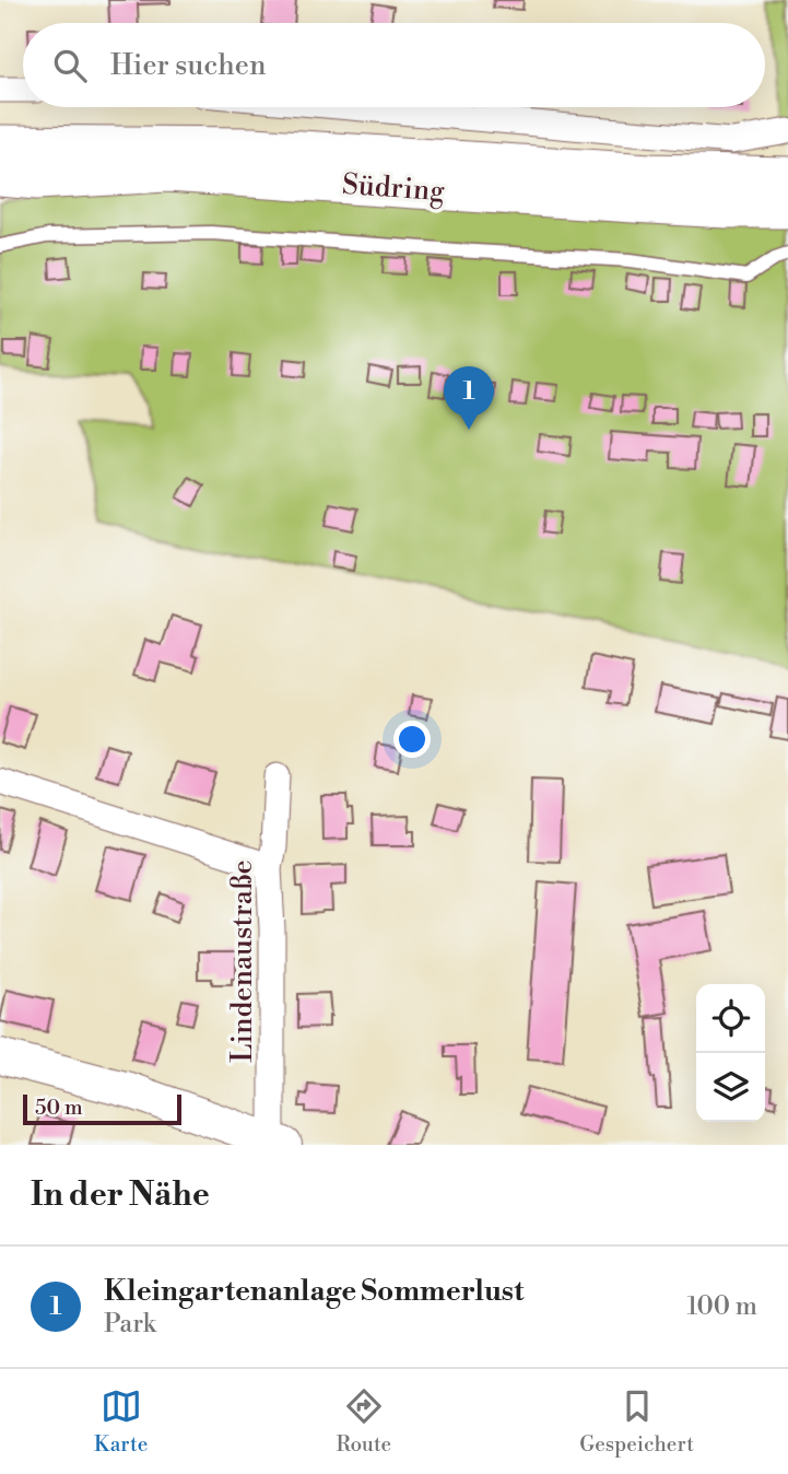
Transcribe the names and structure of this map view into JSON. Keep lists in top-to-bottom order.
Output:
{
  "streets": {
    "main road": ["Südring"],
    "street": ["Lindenaustraße"]
  },
  "scale_bar": "50 m",
  "page": {
    "search": "Hier suchen",
    "pins": "1",
    "scale": "50 m",
    "heading": "In der Nähe",
    "list": [
      {
        "mark": "1",
        "name": "Kleingartenanlage Sommerlust",
        "note": "Park",
        "value": "100 m"
      }
    ],
    "nav": ["Karte", "Route", "Gespeichert"]
  }
}
